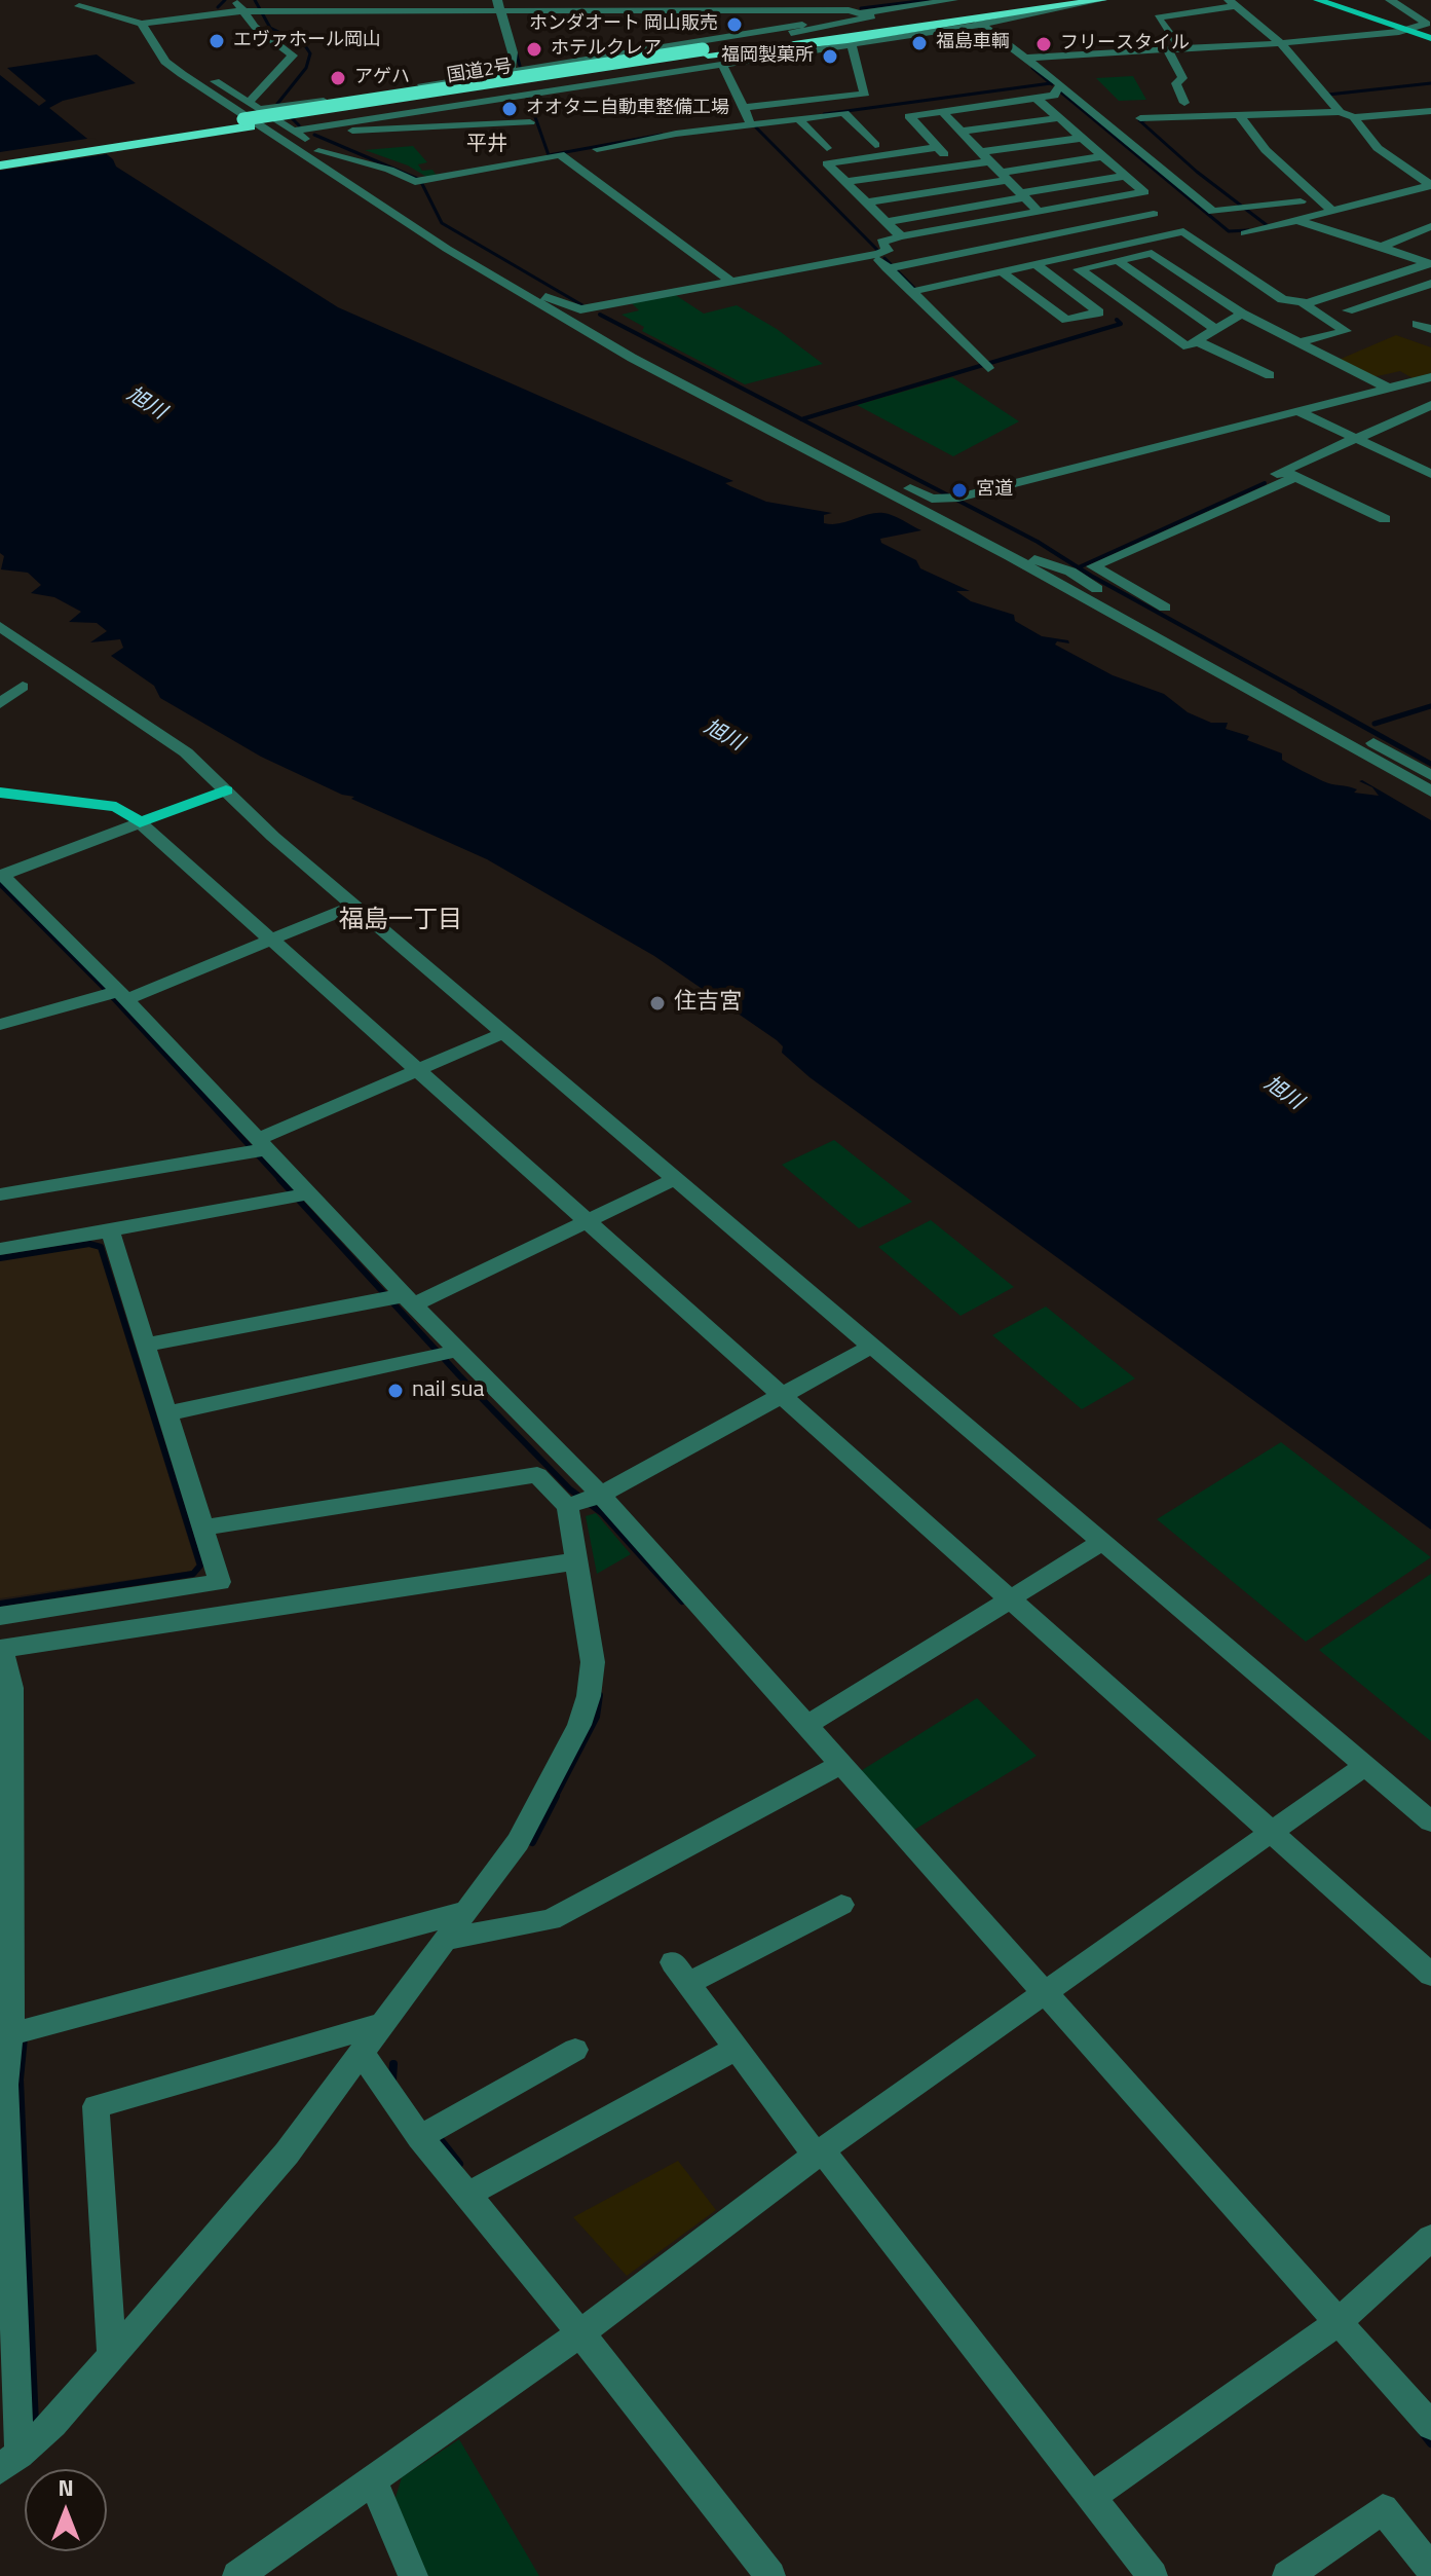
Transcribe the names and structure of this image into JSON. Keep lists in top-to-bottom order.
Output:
{
  "streets": {
    "highway": ["国道2号"]
  },
  "districts": ["平井", "福島一丁目"],
  "water": ["旭川"],
  "places": [
    "ホンダオート 岡山販売",
    "エヴァホール岡山",
    "福島車輌",
    "フリースタイル",
    "ホテルクレア",
    "福岡製菓所",
    "アゲハ",
    "オオタニ自動車整備工場",
    "宮道",
    "住吉宮",
    "nail sua"
  ],
  "north": "top"
}
